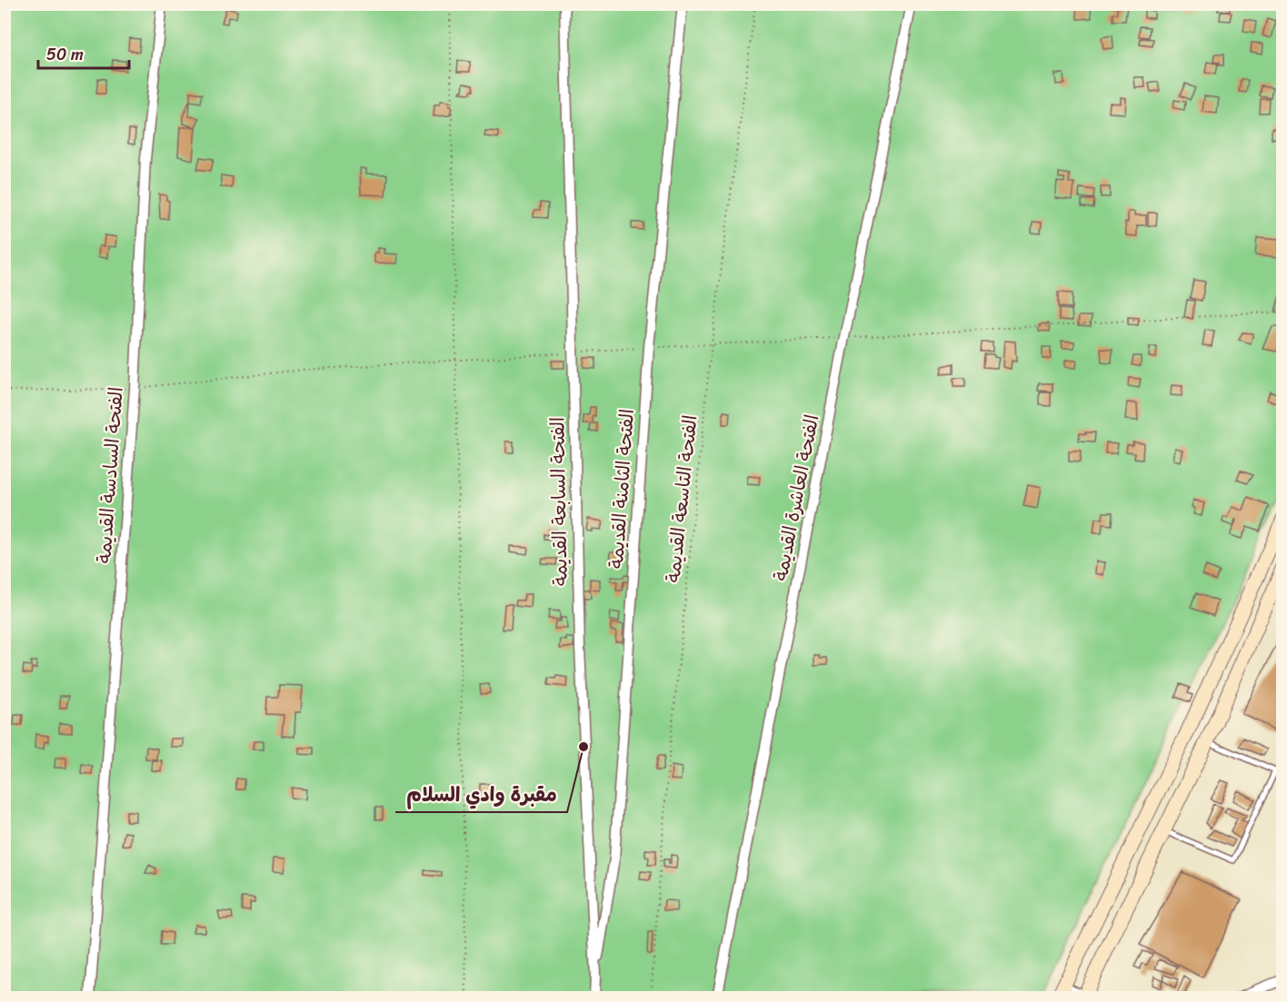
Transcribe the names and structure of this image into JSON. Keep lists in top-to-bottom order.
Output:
{
  "streets": {
    "street": [
      "الفتحة السادسة القديمة",
      "الفتحة الثامنة القديمة",
      "الفتحة العاشرة القديمة",
      "الفتحة السابعة القديمة"
    ],
    "path": ["الفتحة التاسعة القديمة"]
  },
  "crossings": [
    ["الفتحة الثامنة القديمة", "الفتحة السابعة القديمة"]
  ],
  "places": ["مقبرة وادي السلام"],
  "scale_bar": "50 m"
}
